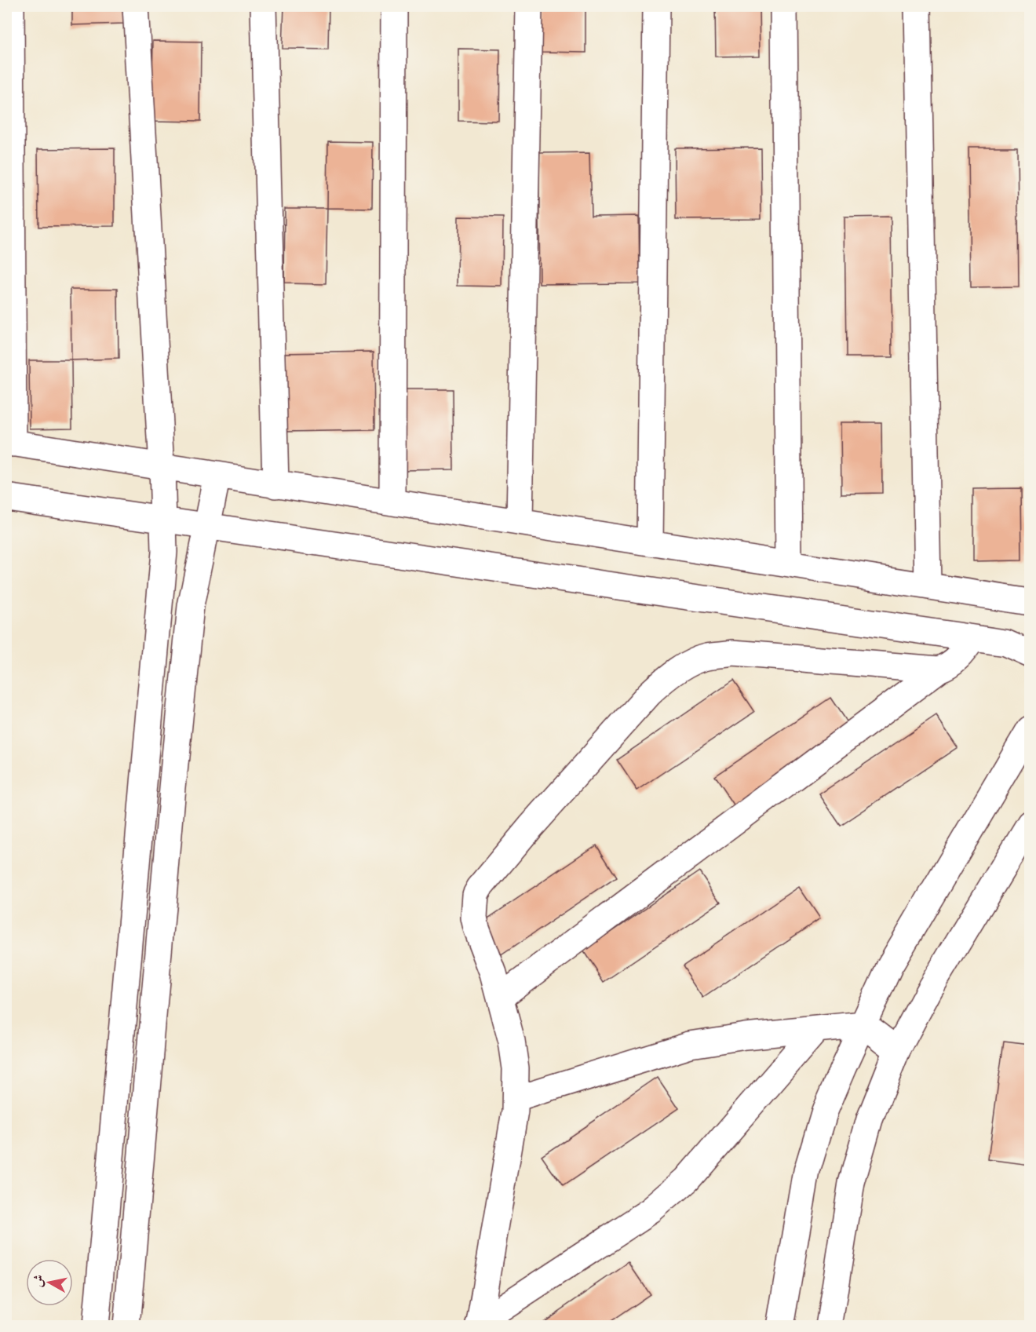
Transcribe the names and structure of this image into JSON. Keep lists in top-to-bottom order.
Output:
{
  "north": "left"
}
